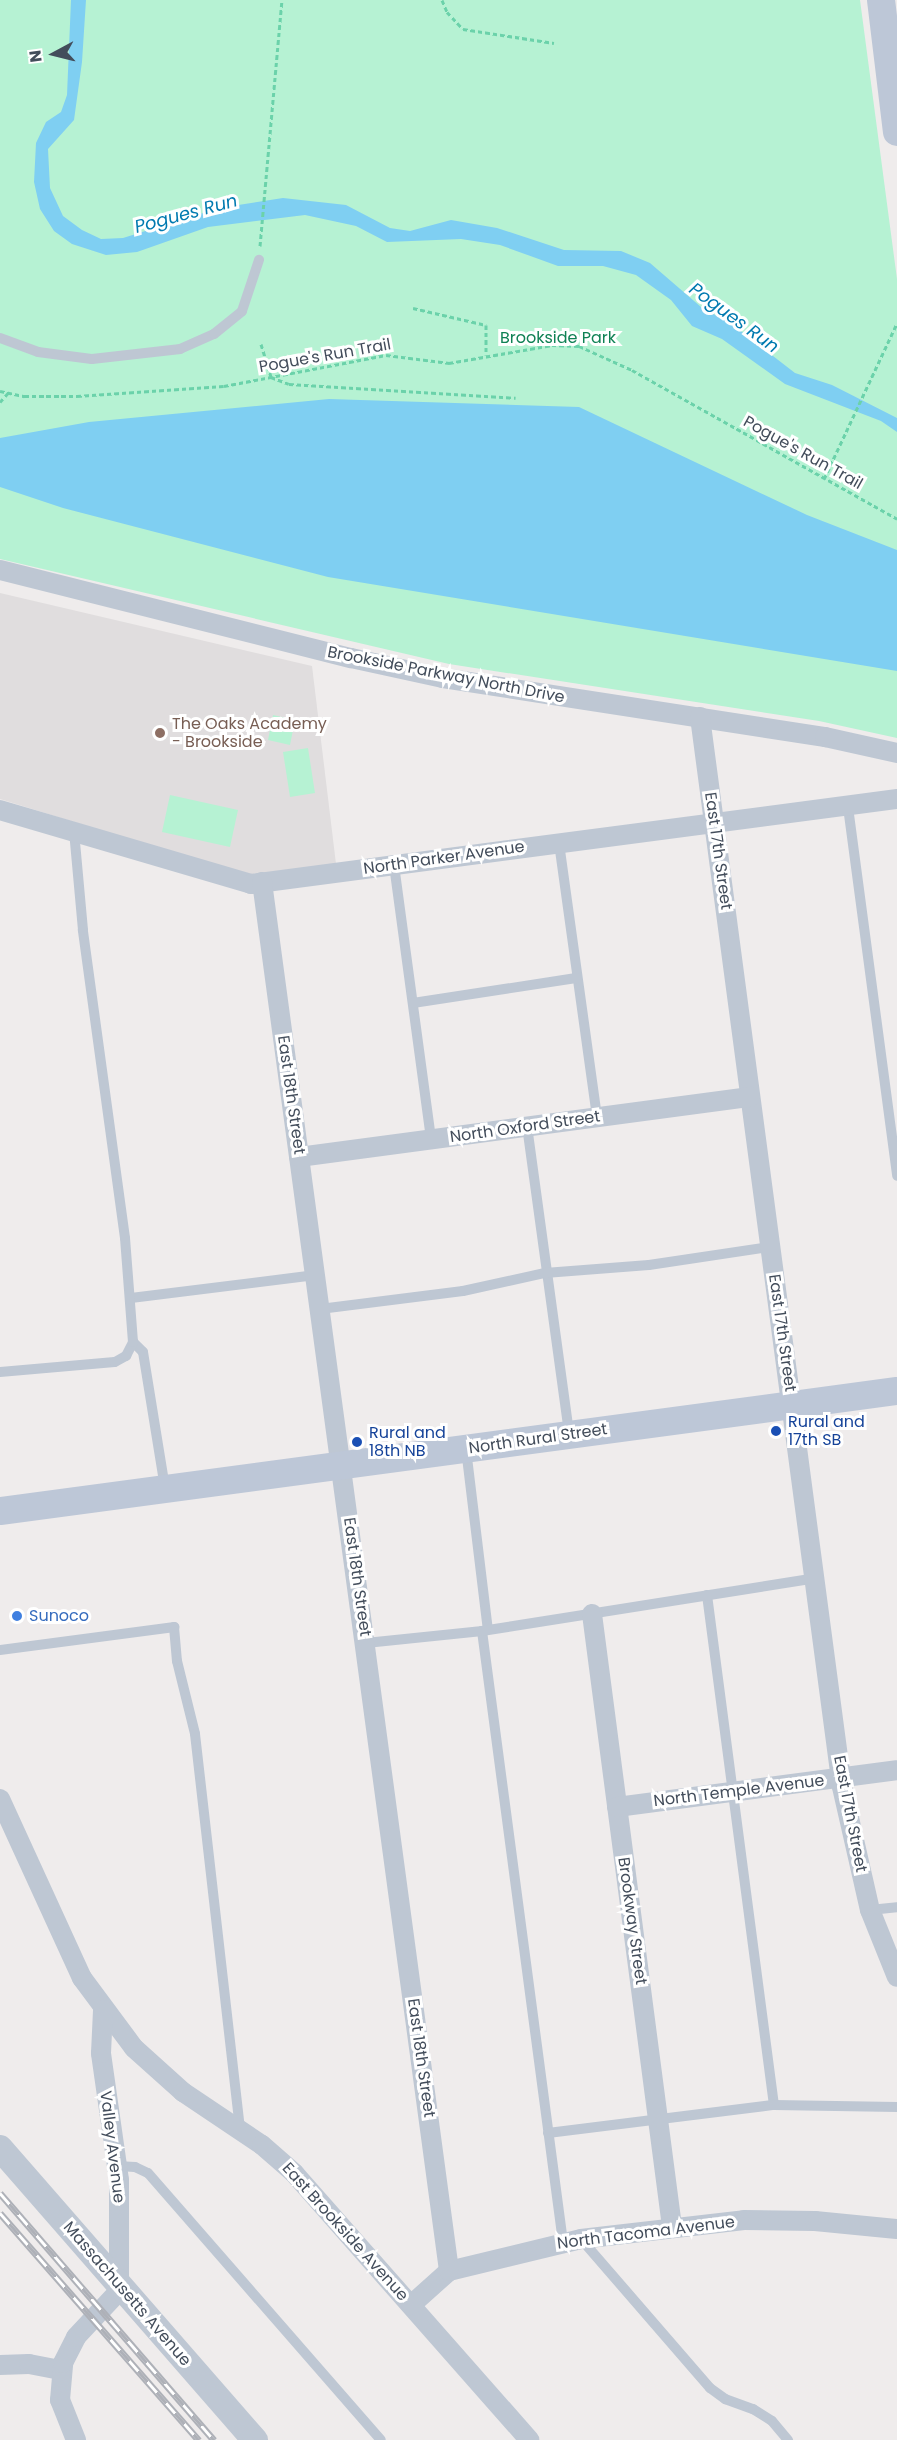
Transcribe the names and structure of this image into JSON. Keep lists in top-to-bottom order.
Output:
{
  "streets": {
    "main road": ["North Rural Street"],
    "street": [
      "Brookside Parkway North Drive",
      "East 17th Street",
      "North Parker Avenue",
      "East 18th Street",
      "North Oxford Street",
      "North Temple Avenue",
      "Brookway Street",
      "Valley Avenue",
      "East Brookside Avenue",
      "North Tacoma Avenue",
      "Massachusetts Avenue"
    ],
    "path": ["Pogue's Run Trail"]
  },
  "crossings": [
    ["Brookside Parkway North Drive", "East 17th Street"],
    ["East 17th Street", "North Parker Avenue"],
    ["East 17th Street", "North Oxford Street"],
    ["East 17th Street", "North Rural Street"],
    ["East 17th Street", "North Temple Avenue"],
    ["North Parker Avenue", "East 18th Street"],
    ["East 18th Street", "North Oxford Street"],
    ["East 18th Street", "North Rural Street"],
    ["East 18th Street", "North Tacoma Avenue"],
    ["North Temple Avenue", "Brookway Street"],
    ["Brookway Street", "North Tacoma Avenue"],
    ["Valley Avenue", "East Brookside Avenue"],
    ["Valley Avenue", "Massachusetts Avenue"],
    ["East Brookside Avenue", "North Tacoma Avenue"]
  ],
  "water": ["Pogues Run"],
  "parks": ["Brookside Park"],
  "places": [
    "The Oaks Academy - Brookside",
    "Rural and 17th SB",
    "Rural and 18th NB",
    "Sunoco"
  ],
  "north": "left"
}
